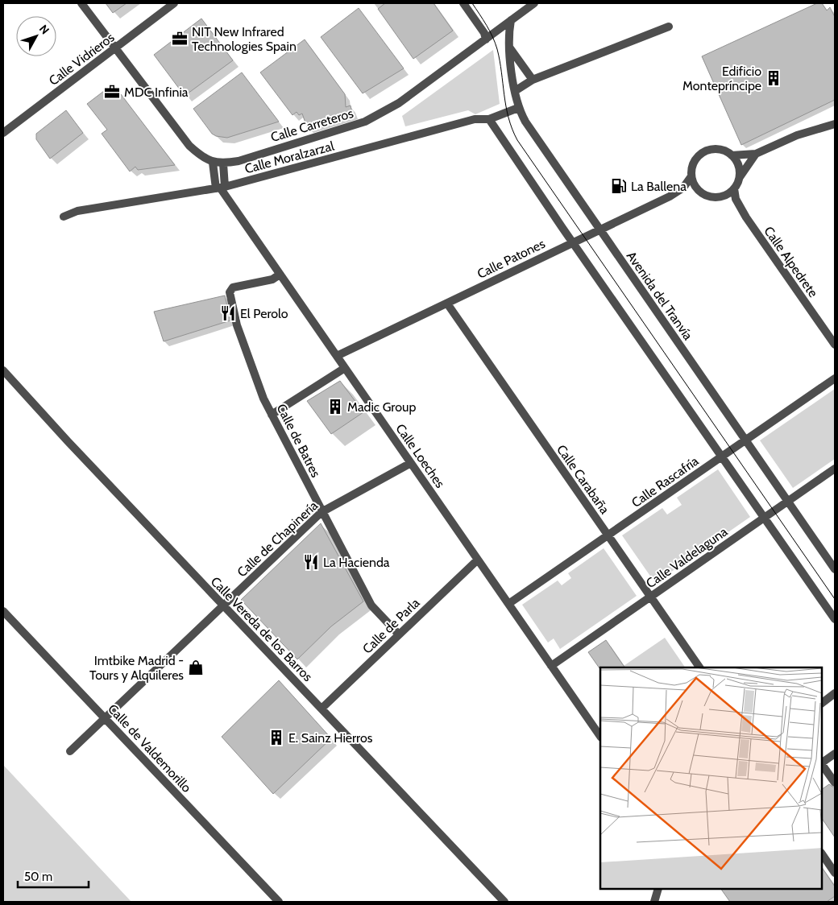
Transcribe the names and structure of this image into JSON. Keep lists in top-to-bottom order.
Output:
{
  "streets": {
    "street": [
      "Calle Vidrieros",
      "Calle Carreteros",
      "Calle Moralzarzal",
      "Calle Patones",
      "Calle Alpedrete",
      "Avenida del Tranvía",
      "Calle de Batres",
      "Calle Loeches",
      "Calle Carabaña",
      "Calle Rascafría",
      "Calle de Chapinería",
      "Calle Valdelaguna",
      "Calle de Parla",
      "Calle Vereda de los Barros",
      "Calle de Valdemorillo"
    ]
  },
  "crossings": [
    ["Calle Vidrieros", "Calle Carreteros"],
    ["Calle Carreteros", "Avenida del Tranvía"],
    ["Calle Carreteros", "Calle Loeches"],
    ["Calle Moralzarzal", "Avenida del Tranvía"],
    ["Calle Moralzarzal", "Calle Loeches"],
    ["Calle Patones", "Calle Alpedrete"],
    ["Calle Patones", "Avenida del Tranvía"],
    ["Calle Patones", "Calle Loeches"],
    ["Calle Patones", "Calle Carabaña"],
    ["Avenida del Tranvía", "Calle Rascafría"],
    ["Avenida del Tranvía", "Calle Valdelaguna"],
    ["Calle de Batres", "Calle Loeches"],
    ["Calle de Batres", "Calle de Chapinería"],
    ["Calle de Batres", "Calle de Parla"],
    ["Calle Loeches", "Calle Rascafría"],
    ["Calle Loeches", "Calle de Chapinería"],
    ["Calle Loeches", "Calle Valdelaguna"],
    ["Calle Loeches", "Calle de Parla"],
    ["Calle Carabaña", "Calle Rascafría"],
    ["Calle Carabaña", "Calle Valdelaguna"],
    ["Calle de Chapinería", "Calle Vereda de los Barros"],
    ["Calle de Chapinería", "Calle de Valdemorillo"],
    ["Calle de Parla", "Calle Vereda de los Barros"]
  ],
  "places": {
    "office": ["NIT New Infrared Technologies Spain", "MDC Infinia"],
    "building": ["Edificio Montepríncipe", "Madic Group", "E. Sainz Hierros"],
    "fuel station": ["La Ballena"],
    "restaurant": ["El Perolo", "La Hacienda"],
    "shop": ["Imtbike Madrid - Tours y Alquileres"]
  },
  "scale_bar": "50 m",
  "north": "top right"
}
